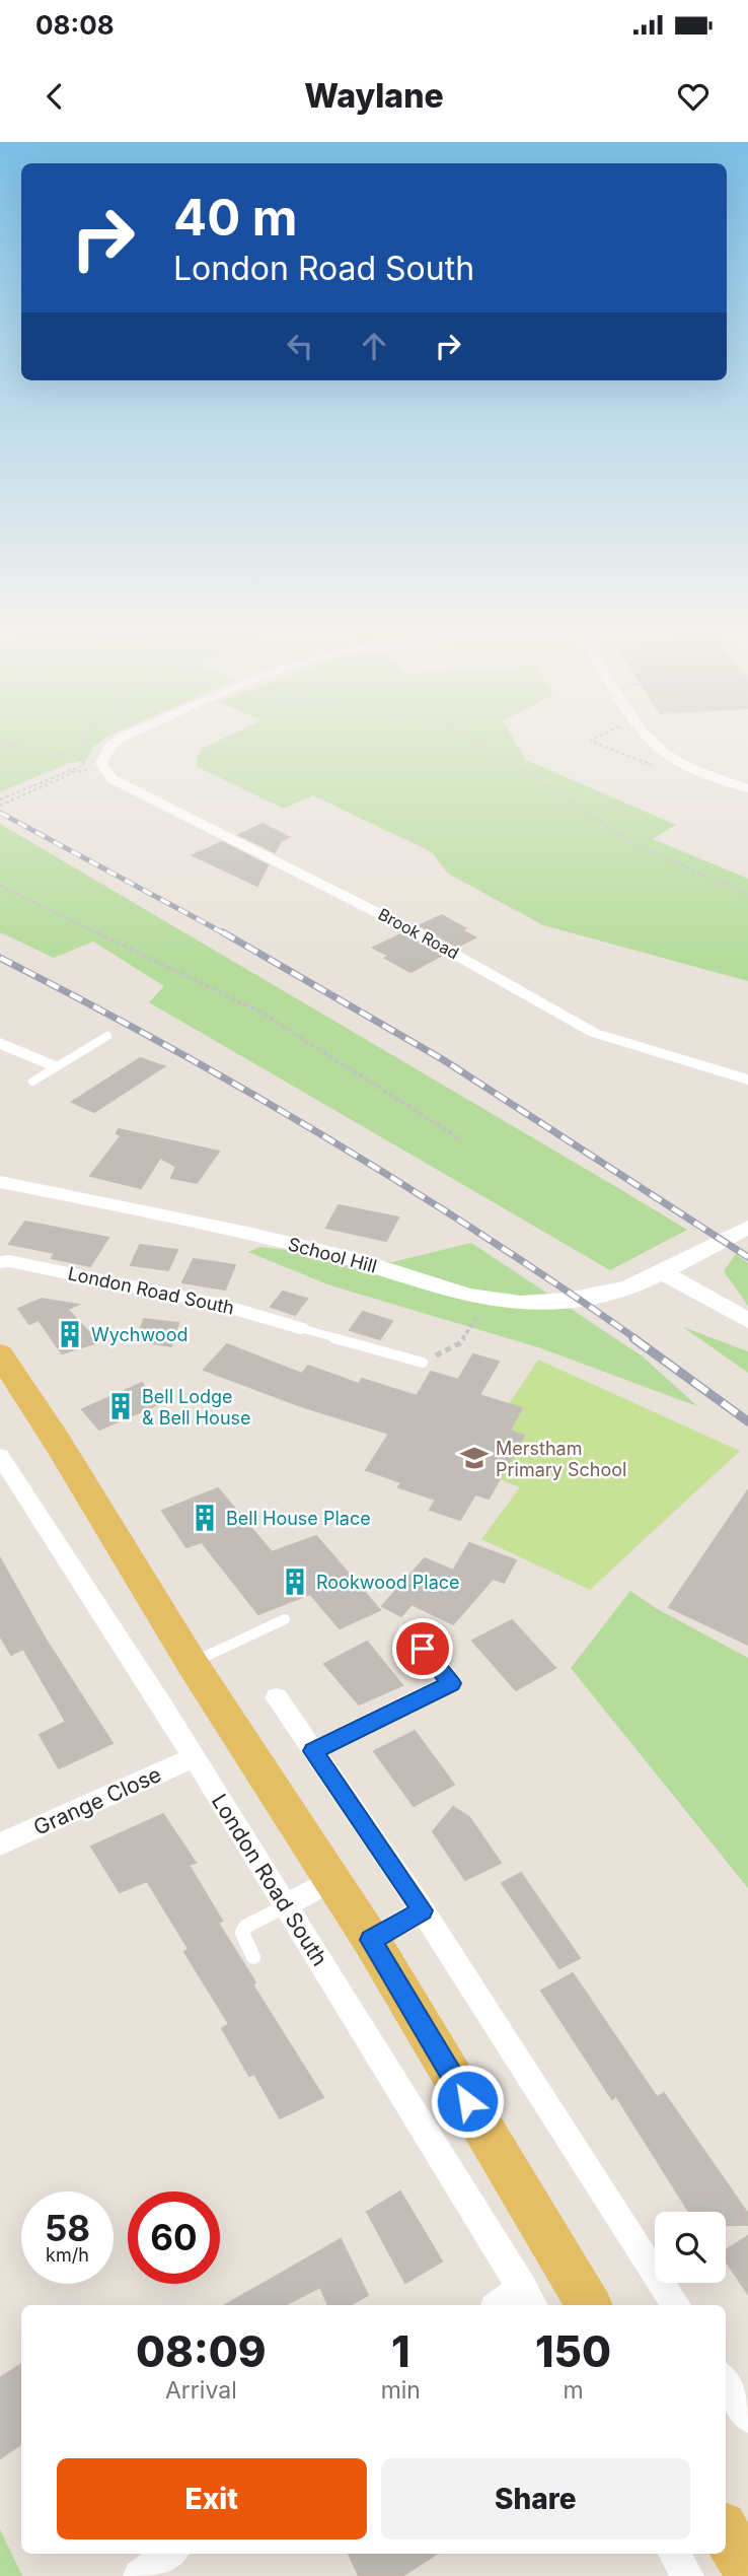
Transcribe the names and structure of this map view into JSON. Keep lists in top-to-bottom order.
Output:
{
  "streets": {
    "street": [
      "Brook Road",
      "School Hill",
      "London Road South",
      "Grange Close"
    ]
  },
  "crossings": [
    ["London Road South", "Grange Close"]
  ],
  "places": {
    "building": [
      "Wychwood",
      "Bell Lodge & Bell House",
      "Bell House Place",
      "Rookwood Place"
    ],
    "school or university": ["Merstham Primary School"]
  },
  "page": {
    "status": "08:08",
    "header": "Waylane",
    "turn": ["40 m", "London Road South"],
    "speed": "58 km/h",
    "limit": "60",
    "eta": [
      "08:09",
      "Arrival",
      "1",
      "min",
      "150",
      "m"
    ],
    "buttons": ["Exit", "Share"]
  }
}
